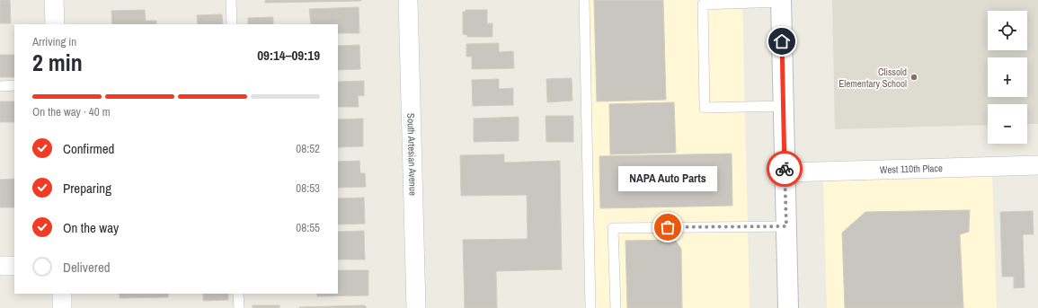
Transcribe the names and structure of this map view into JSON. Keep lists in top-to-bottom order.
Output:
{
  "streets": {
    "street": ["South Artesian Avenue", "West 110th Place"]
  },
  "places": ["Clissold Elementary School", "NAPA Auto Parts"],
  "page": {
    "map_buttons": ["+", "−"],
    "heading": ["2 min", "Arriving in", "09:14–09:19"],
    "bar": "On the way · 40 m",
    "list": [
      ["Confirmed", "08:52"],
      ["Preparing", "08:53"],
      ["On the way", "08:55"],
      "Delivered"
    ],
    "bubble": "NAPA Auto Parts"
  }
}
